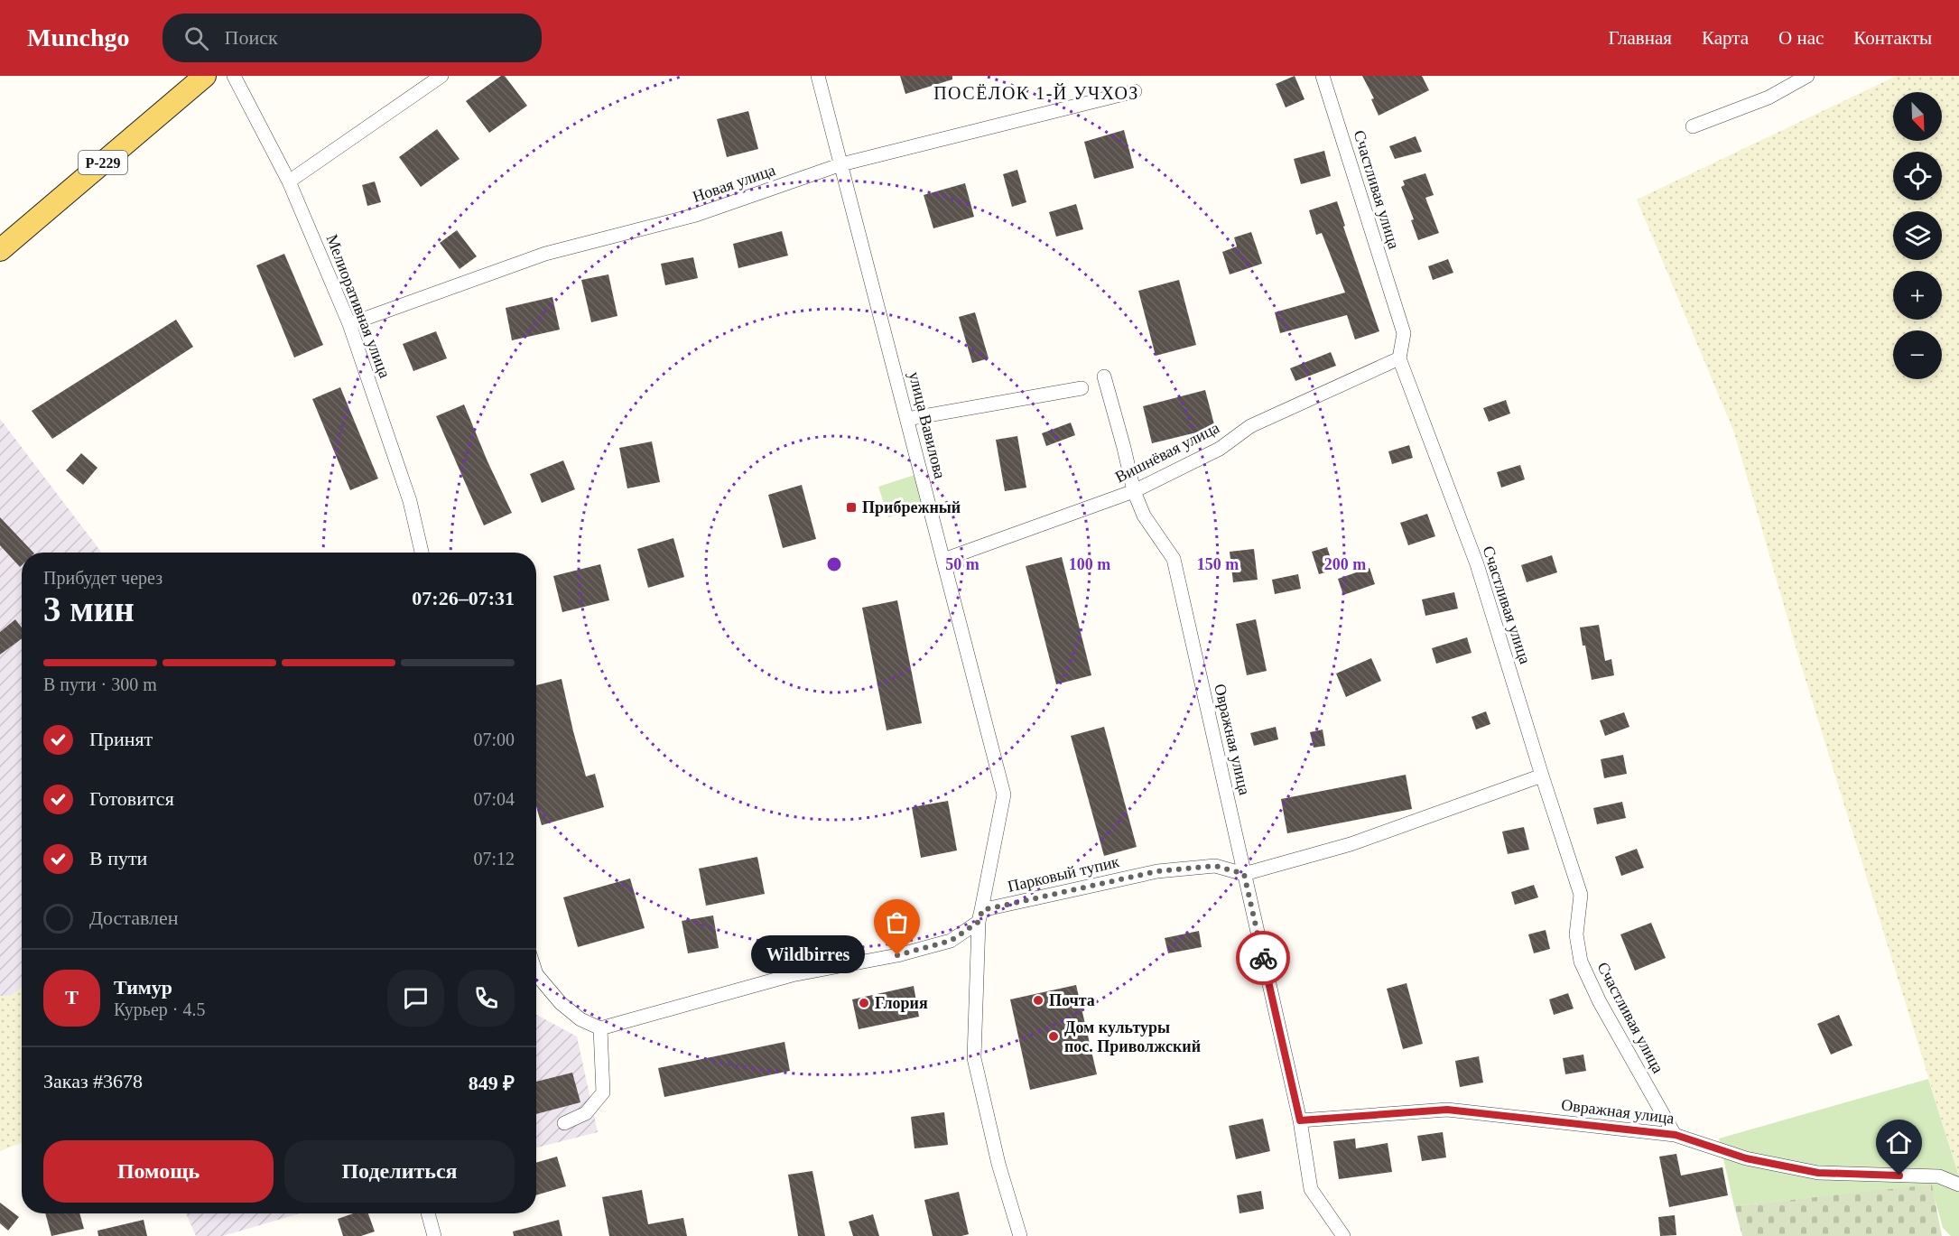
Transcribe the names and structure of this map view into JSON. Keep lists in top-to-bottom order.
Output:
{
  "streets": {
    "main road": ["Р-229"],
    "street": [
      "Новая улица",
      "Счастливая улица",
      "Мелиоративная улица",
      "улица Вавилова",
      "Вишнёвая улица",
      "Овражная улица",
      "Парковый тупик"
    ]
  },
  "crossings": [
    ["Новая улица", "Мелиоративная улица"],
    ["Новая улица", "улица Вавилова"],
    ["Счастливая улица", "Вишнёвая улица"],
    ["Счастливая улица", "Овражная улица"],
    ["улица Вавилова", "Вишнёвая улица"],
    ["улица Вавилова", "Парковый тупик"],
    ["Вишнёвая улица", "Овражная улица"],
    ["Овражная улица", "Парковый тупик"]
  ],
  "districts": ["ПОСЁЛОК 1-Й УЧХОЗ"],
  "places": {
    "transit": ["Прибрежный"],
    "other": [
      "Wildbirres",
      "Почта",
      "Глория",
      "Дом культуры пос. Приволжский"
    ]
  },
  "north": "bottom right",
  "page": {
    "header": "Munchgo",
    "search": "Поиск",
    "nav": [
      "Главная",
      "Карта",
      "О нас",
      "Контакты"
    ],
    "map_buttons": ["+", "−"],
    "heading": ["3 мин", "Прибудет через", "07:26–07:31"],
    "panel": [
      "Тимур",
      "Курьер · 4.5",
      "Заказ #3678",
      "849 ₽"
    ],
    "bar": "В пути · 300 m",
    "list": [
      ["Принят", "07:00"],
      ["Готовится", "07:04"],
      ["В пути", "07:12"],
      "Доставлен"
    ],
    "bubble": "Wildbirres",
    "round": "Т",
    "buttons": ["Помощь", "Поделиться"]
  },
  "rings": [
    "50 m",
    "100 m",
    "150 m",
    "200 m"
  ]
}
